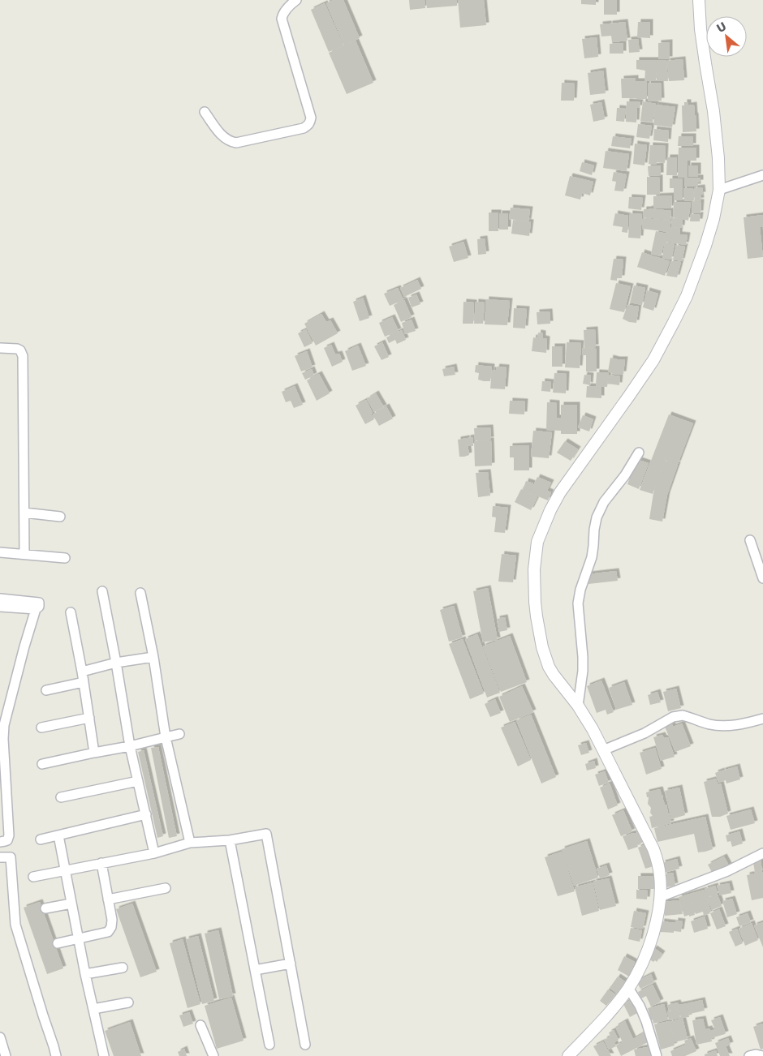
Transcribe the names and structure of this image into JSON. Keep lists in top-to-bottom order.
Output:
{
  "north": "top left"
}
